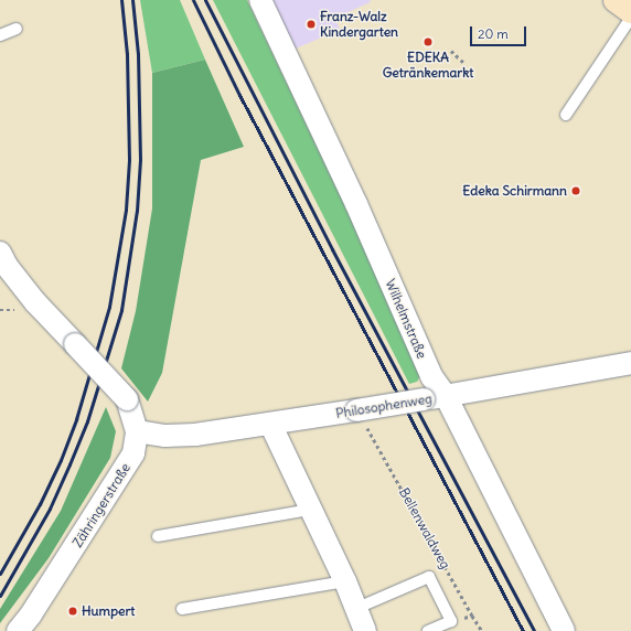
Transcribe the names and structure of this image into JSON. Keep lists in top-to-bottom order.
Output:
{
  "streets": {
    "street": ["Wilhelmstraße", "Philosophenweg", "Zähringerstraße"],
    "lane": ["Bellenwaldweg"]
  },
  "crossings": [
    ["Wilhelmstraße", "Philosophenweg"],
    ["Philosophenweg", "Zähringerstraße"]
  ],
  "places": [
    "Franz-Walz Kindergarten",
    "EDEKA Getränkemarkt",
    "Edeka Schirmann",
    "Humpert"
  ],
  "scale_bar": "20 m"
}
